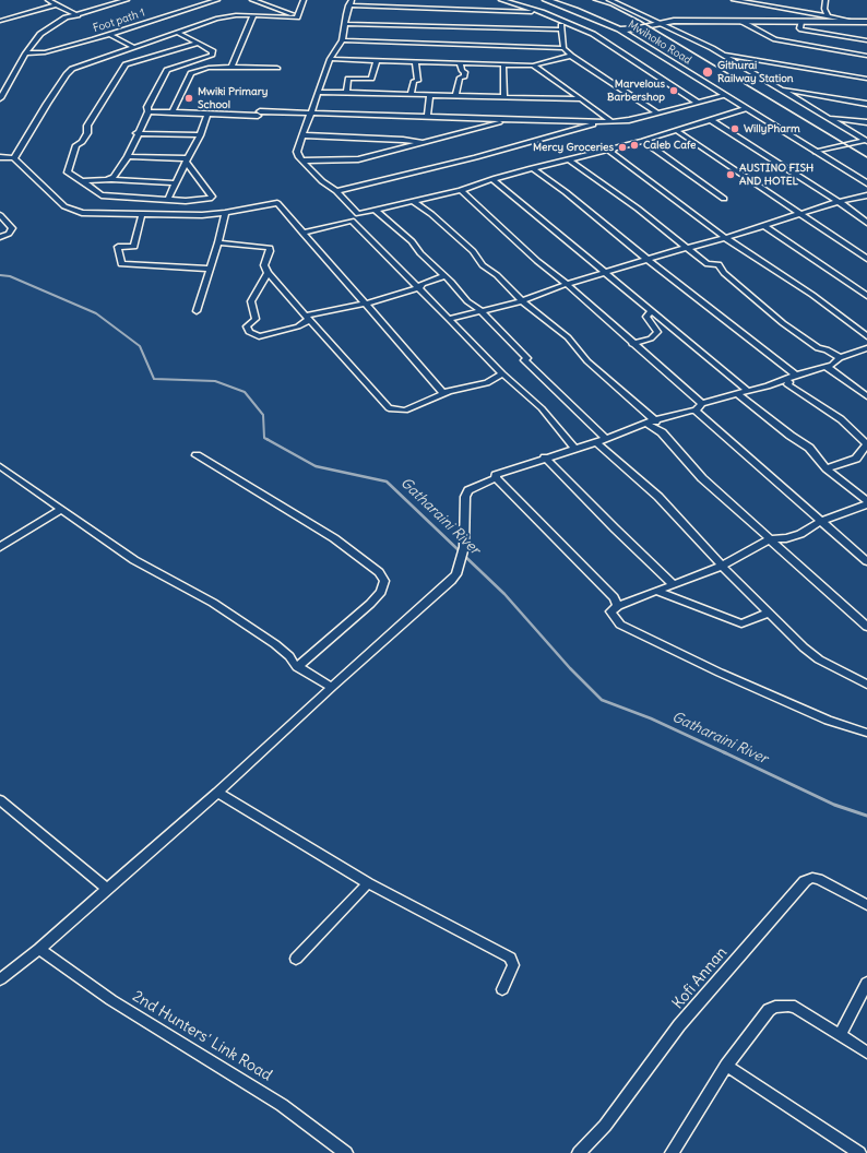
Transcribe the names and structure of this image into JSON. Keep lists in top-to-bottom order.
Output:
{
  "streets": {
    "street": [
      "Foot path 1",
      "Mwihoko Road",
      "Kofi Annan",
      "2nd Hunters' Link Road"
    ]
  },
  "water": ["Gatharaini River"],
  "places": [
    "Githurai Railway Station",
    "Marvelous Barbershop",
    "Mwiki Primary School",
    "WillyPharm",
    "Caleb Cafe",
    "Mercy Groceries",
    "AUSTINO FISH AND HOTEL"
  ]
}
